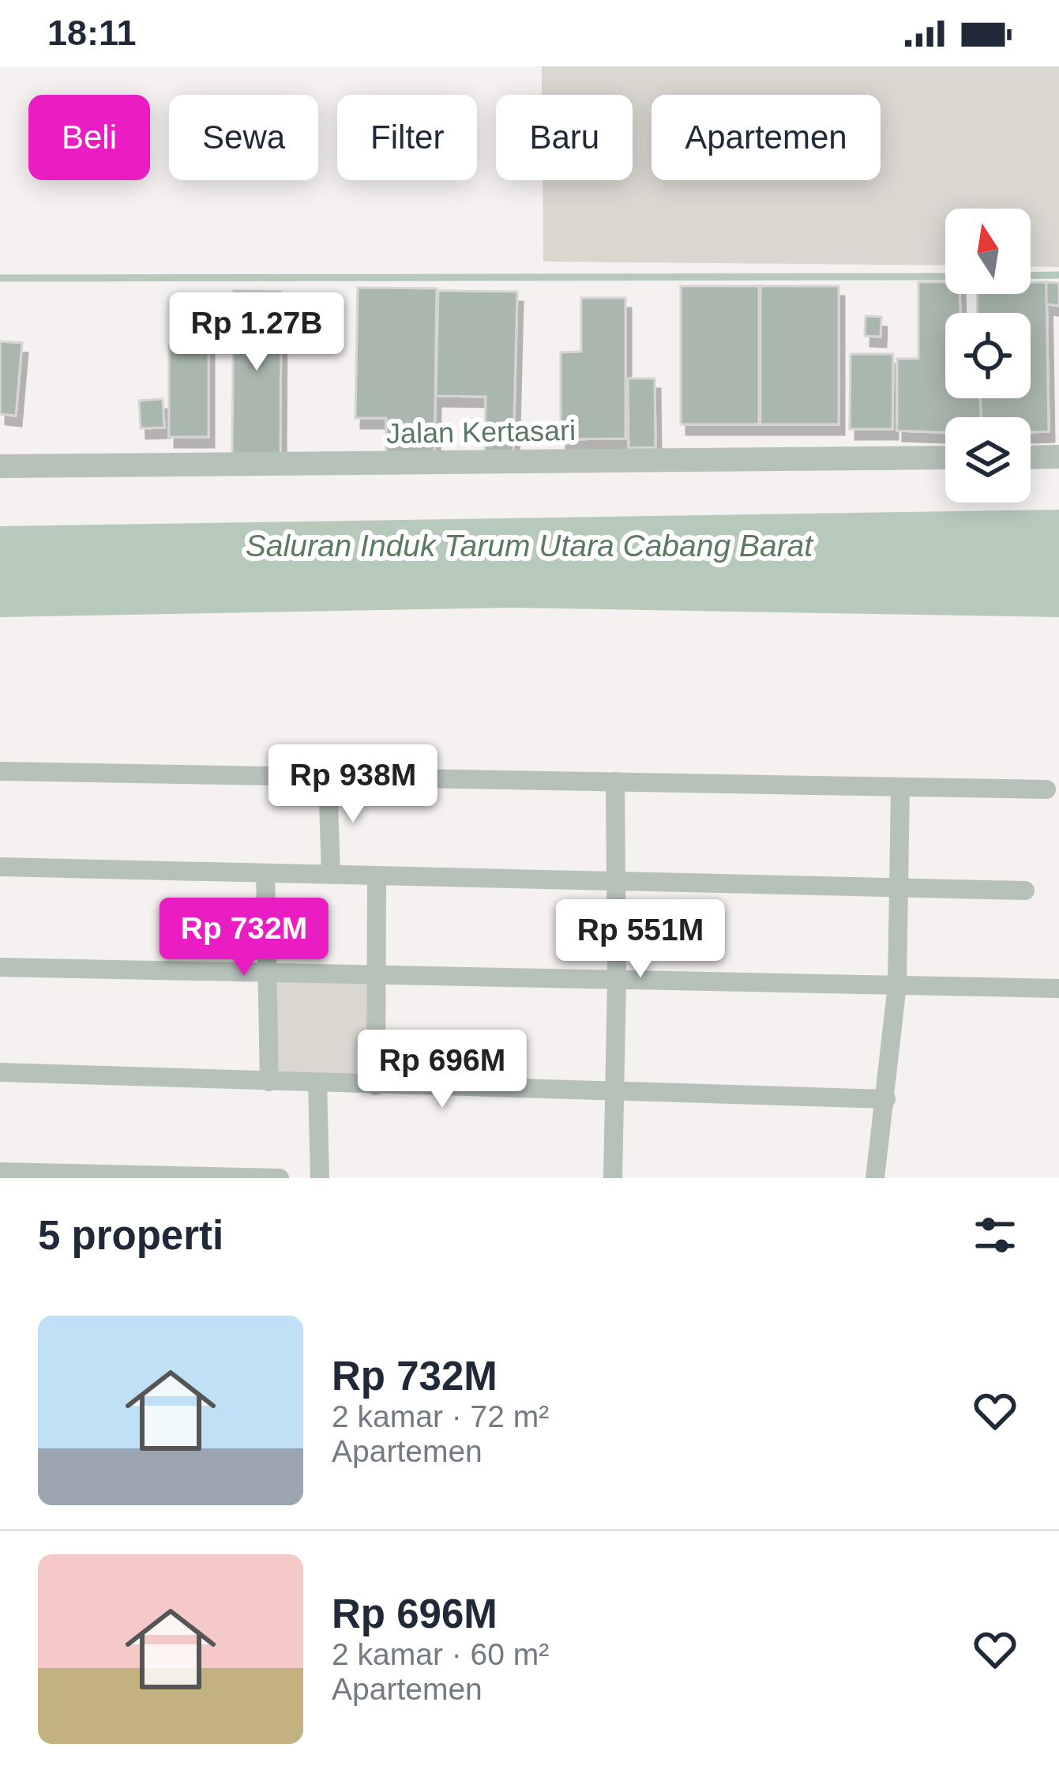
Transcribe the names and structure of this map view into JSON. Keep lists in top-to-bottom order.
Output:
{
  "streets": {
    "street": ["Jalan Kertasari"]
  },
  "water": ["Saluran Induk Tarum Utara Cabang Barat"],
  "north": "top",
  "page": {
    "status": "18:11",
    "chip": [
      "Beli",
      "Sewa",
      "Filter",
      "Baru",
      "Apartemen"
    ],
    "price": [
      "Rp 1.27B",
      "Rp 938M",
      "Rp 732M",
      "Rp 551M",
      "Rp 696M"
    ],
    "heading": "5 properti",
    "list": [
      {
        "name": "Rp 732M",
        "note": "2 kamar · 72 m² · Apartemen"
      },
      {
        "name": "Rp 696M",
        "note": "2 kamar · 60 m² · Apartemen"
      }
    ]
  }
}
